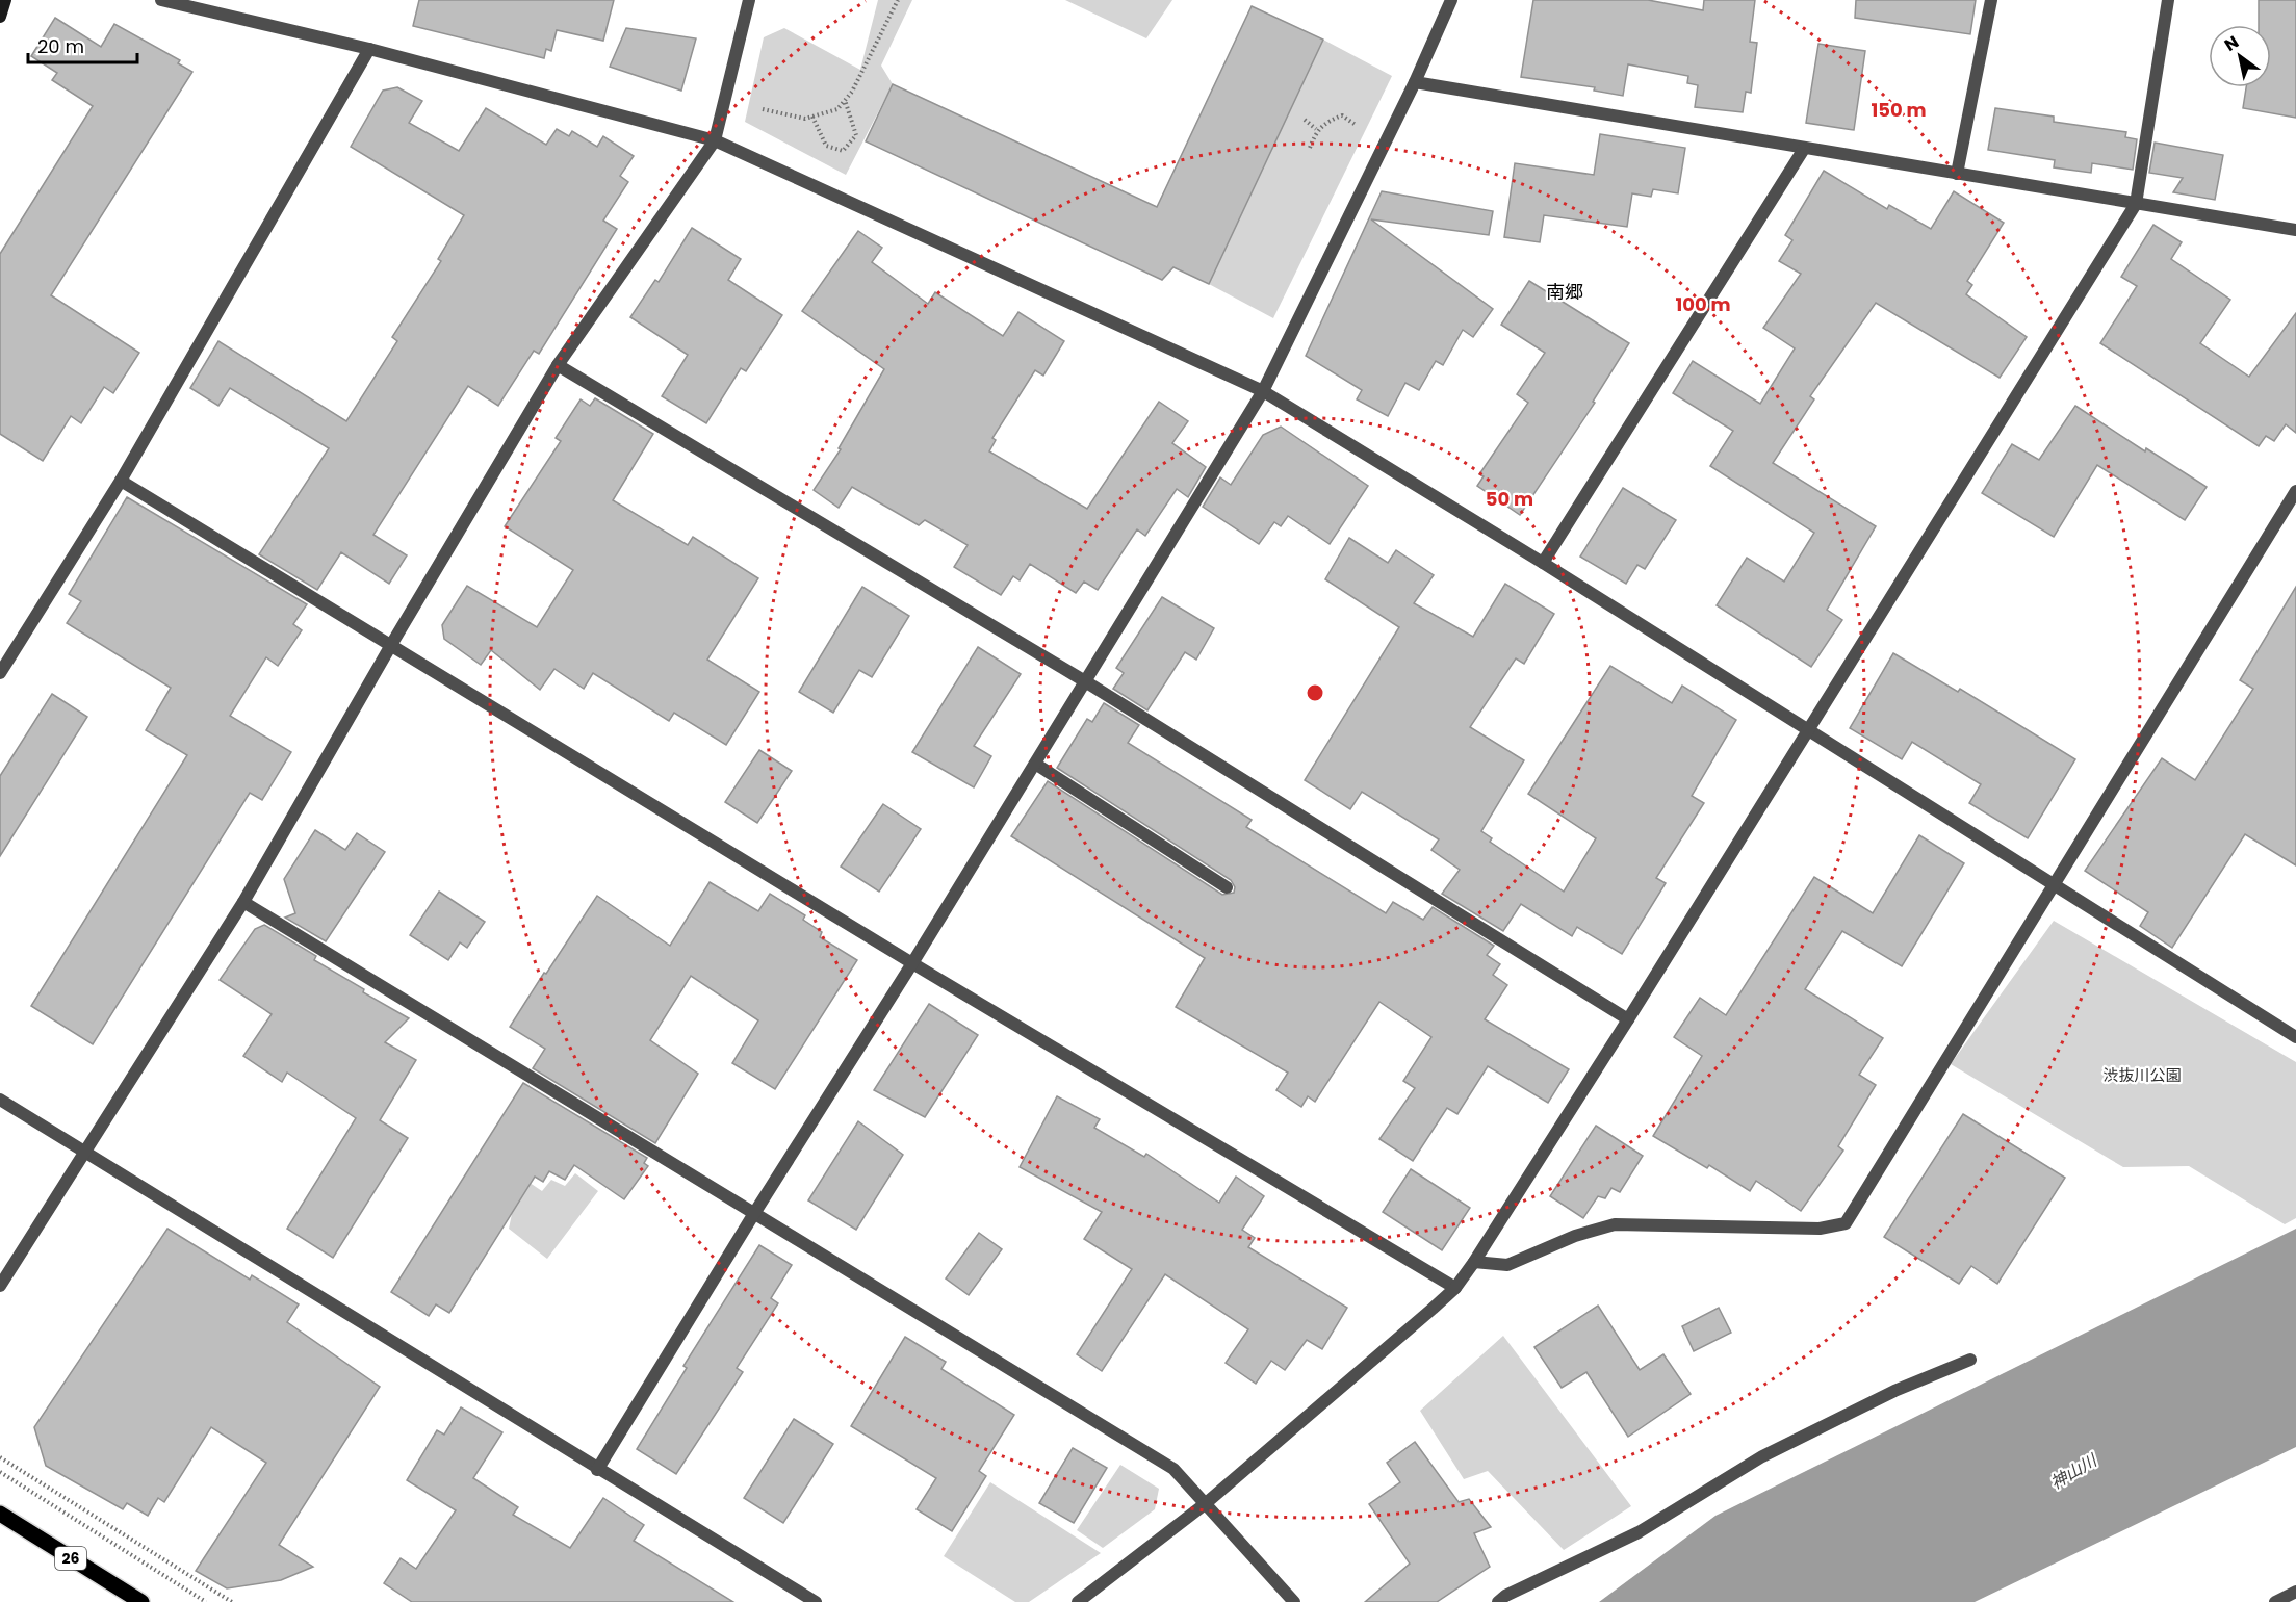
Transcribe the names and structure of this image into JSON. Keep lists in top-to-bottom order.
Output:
{
  "streets": {
    "main road": ["26"]
  },
  "districts": ["南郷"],
  "water": ["神山川"],
  "parks": ["渋抜川公園"],
  "scale_bar": "20 m",
  "north": "top left",
  "rings": ["150 m", "100 m", "50 m"]
}
